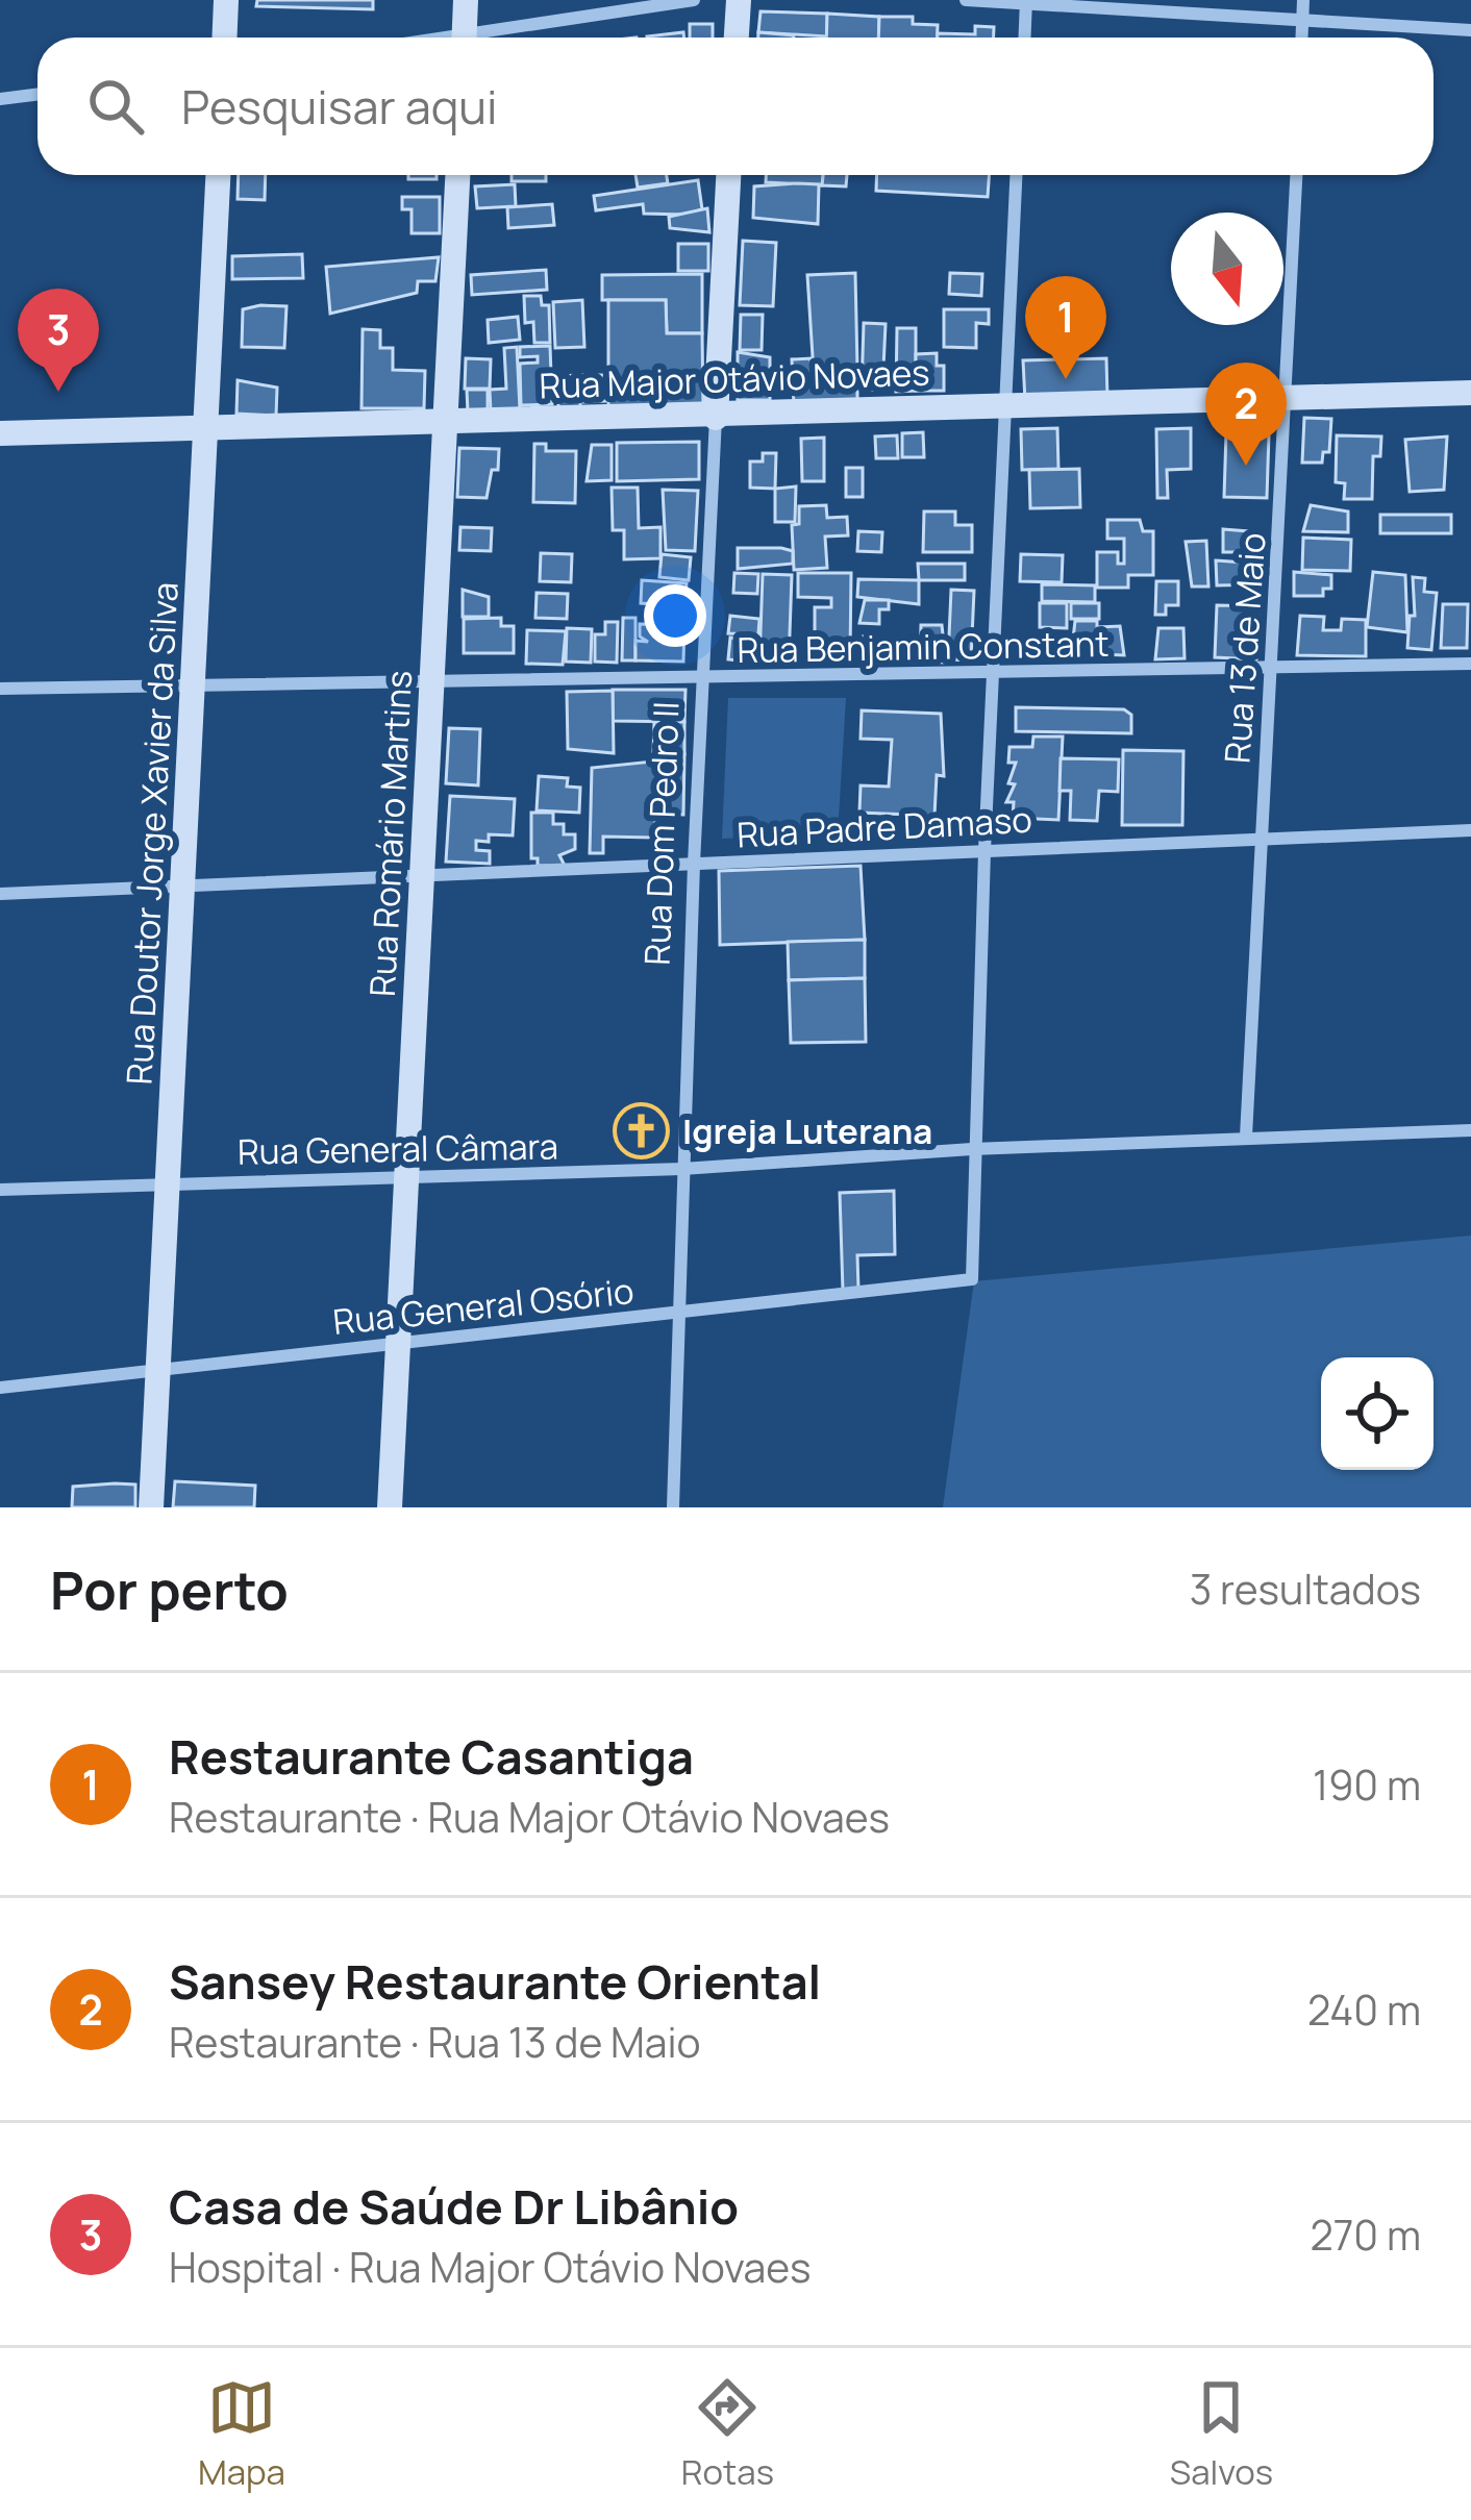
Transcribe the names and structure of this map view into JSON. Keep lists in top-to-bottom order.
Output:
{
  "streets": {
    "street": [
      "Rua Major Otávio Novaes",
      "Rua Benjamin Constant",
      "Rua 13 de Maio",
      "Rua Padre Damaso",
      "Rua Doutor Jorge Xavier da Silva",
      "Rua Romário Martins",
      "Rua Dom Pedro II",
      "Rua General Câmara",
      "Rua General Osório"
    ]
  },
  "crossings": [
    ["Rua Major Otávio Novaes", "Rua 13 de Maio"],
    ["Rua Major Otávio Novaes", "Rua Doutor Jorge Xavier da Silva"],
    ["Rua Major Otávio Novaes", "Rua Romário Martins"],
    ["Rua Major Otávio Novaes", "Rua Dom Pedro II"],
    ["Rua Benjamin Constant", "Rua 13 de Maio"],
    ["Rua Benjamin Constant", "Rua Doutor Jorge Xavier da Silva"],
    ["Rua Benjamin Constant", "Rua Romário Martins"],
    ["Rua Benjamin Constant", "Rua Dom Pedro II"],
    ["Rua 13 de Maio", "Rua Padre Damaso"],
    ["Rua 13 de Maio", "Rua General Câmara"],
    ["Rua Padre Damaso", "Rua Doutor Jorge Xavier da Silva"],
    ["Rua Padre Damaso", "Rua Romário Martins"],
    ["Rua Padre Damaso", "Rua Dom Pedro II"],
    ["Rua Doutor Jorge Xavier da Silva", "Rua General Câmara"],
    ["Rua Doutor Jorge Xavier da Silva", "Rua General Osório"],
    ["Rua Romário Martins", "Rua General Câmara"],
    ["Rua Romário Martins", "Rua General Osório"],
    ["Rua Dom Pedro II", "Rua General Câmara"],
    ["Rua Dom Pedro II", "Rua General Osório"],
    ["Rua General Câmara", "Rua General Osório"]
  ],
  "places": {
    "church": ["Igreja Luterana"]
  },
  "north": "bottom",
  "page": {
    "search": "Pesquisar aqui",
    "pins": ["1", "3", "2"],
    "heading": ["Por perto", "3 resultados"],
    "list": [
      {
        "mark": "1",
        "name": "Restaurante Casantiga",
        "note": "Restaurante · Rua Major Otávio Novaes",
        "value": "190 m"
      },
      {
        "mark": "2",
        "name": "Sansey Restaurante Oriental",
        "note": "Restaurante · Rua 13 de Maio",
        "value": "240 m"
      },
      {
        "mark": "3",
        "name": "Casa de Saúde Dr Libânio",
        "note": "Hospital · Rua Major Otávio Novaes",
        "value": "270 m"
      }
    ],
    "nav": ["Mapa", "Rotas", "Salvos"]
  }
}
